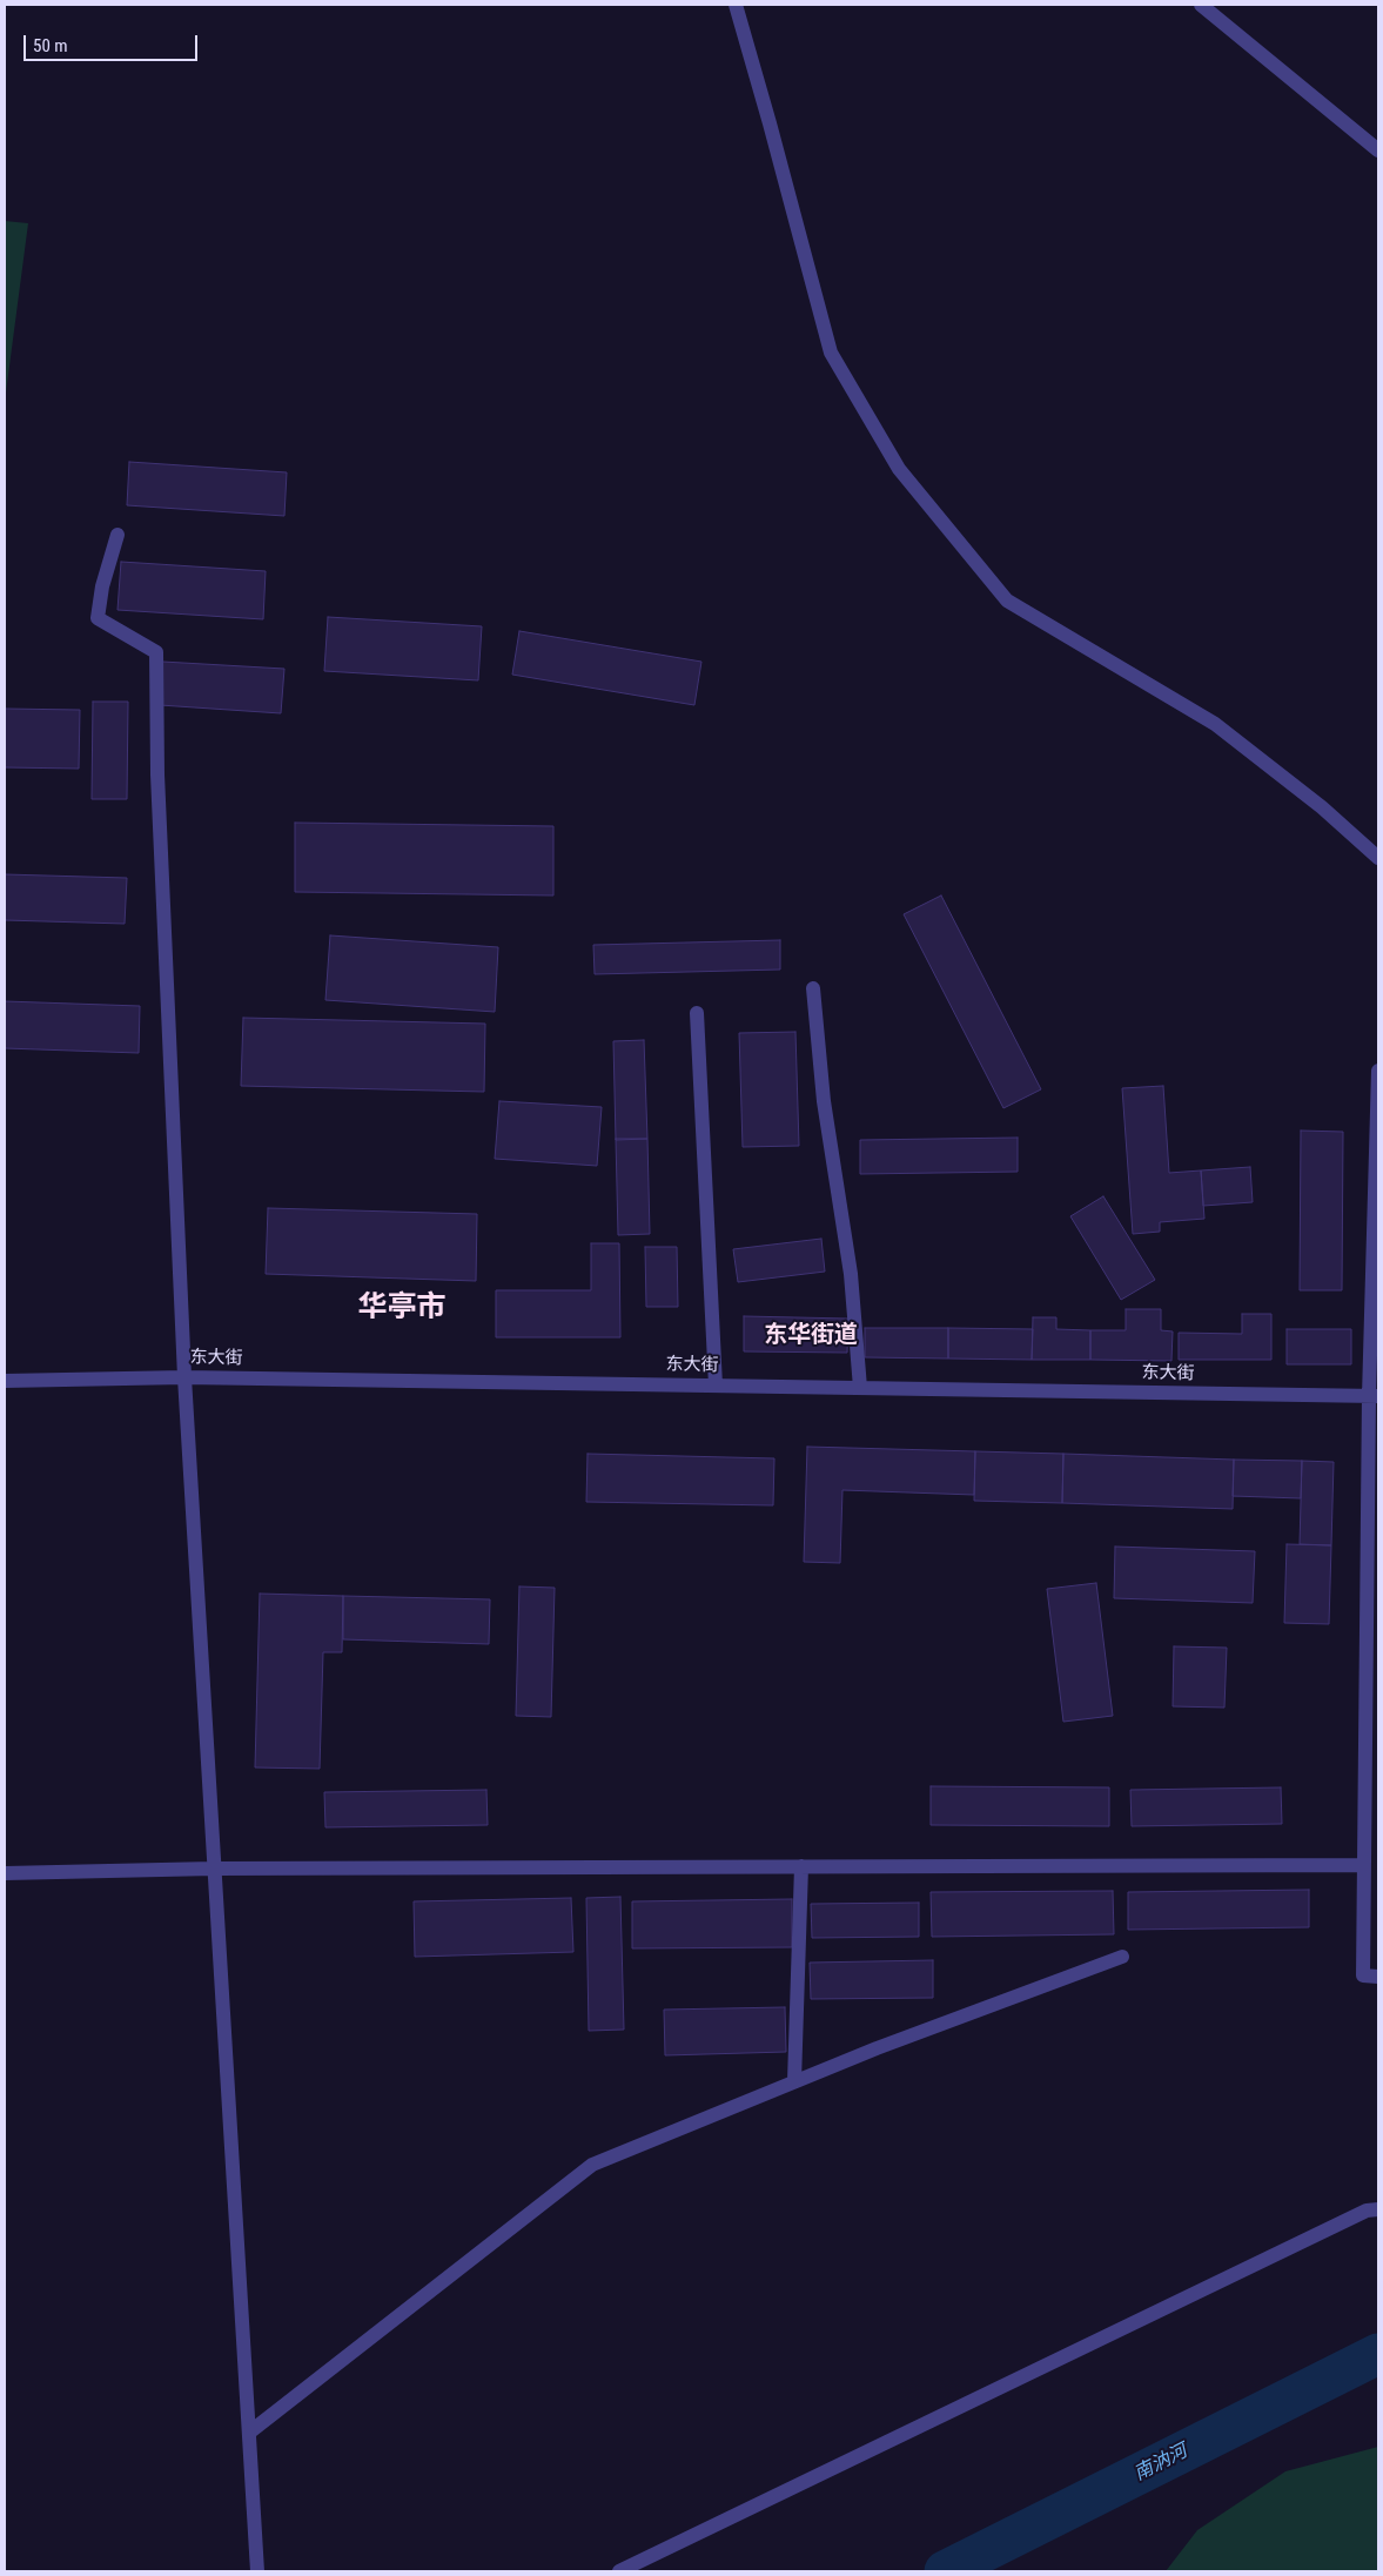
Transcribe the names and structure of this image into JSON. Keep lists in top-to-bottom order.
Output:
{
  "streets": {
    "street": ["东大街"]
  },
  "districts": ["华亭市", "东华街道"],
  "water": ["南汭河"],
  "scale_bar": "50 m"
}
